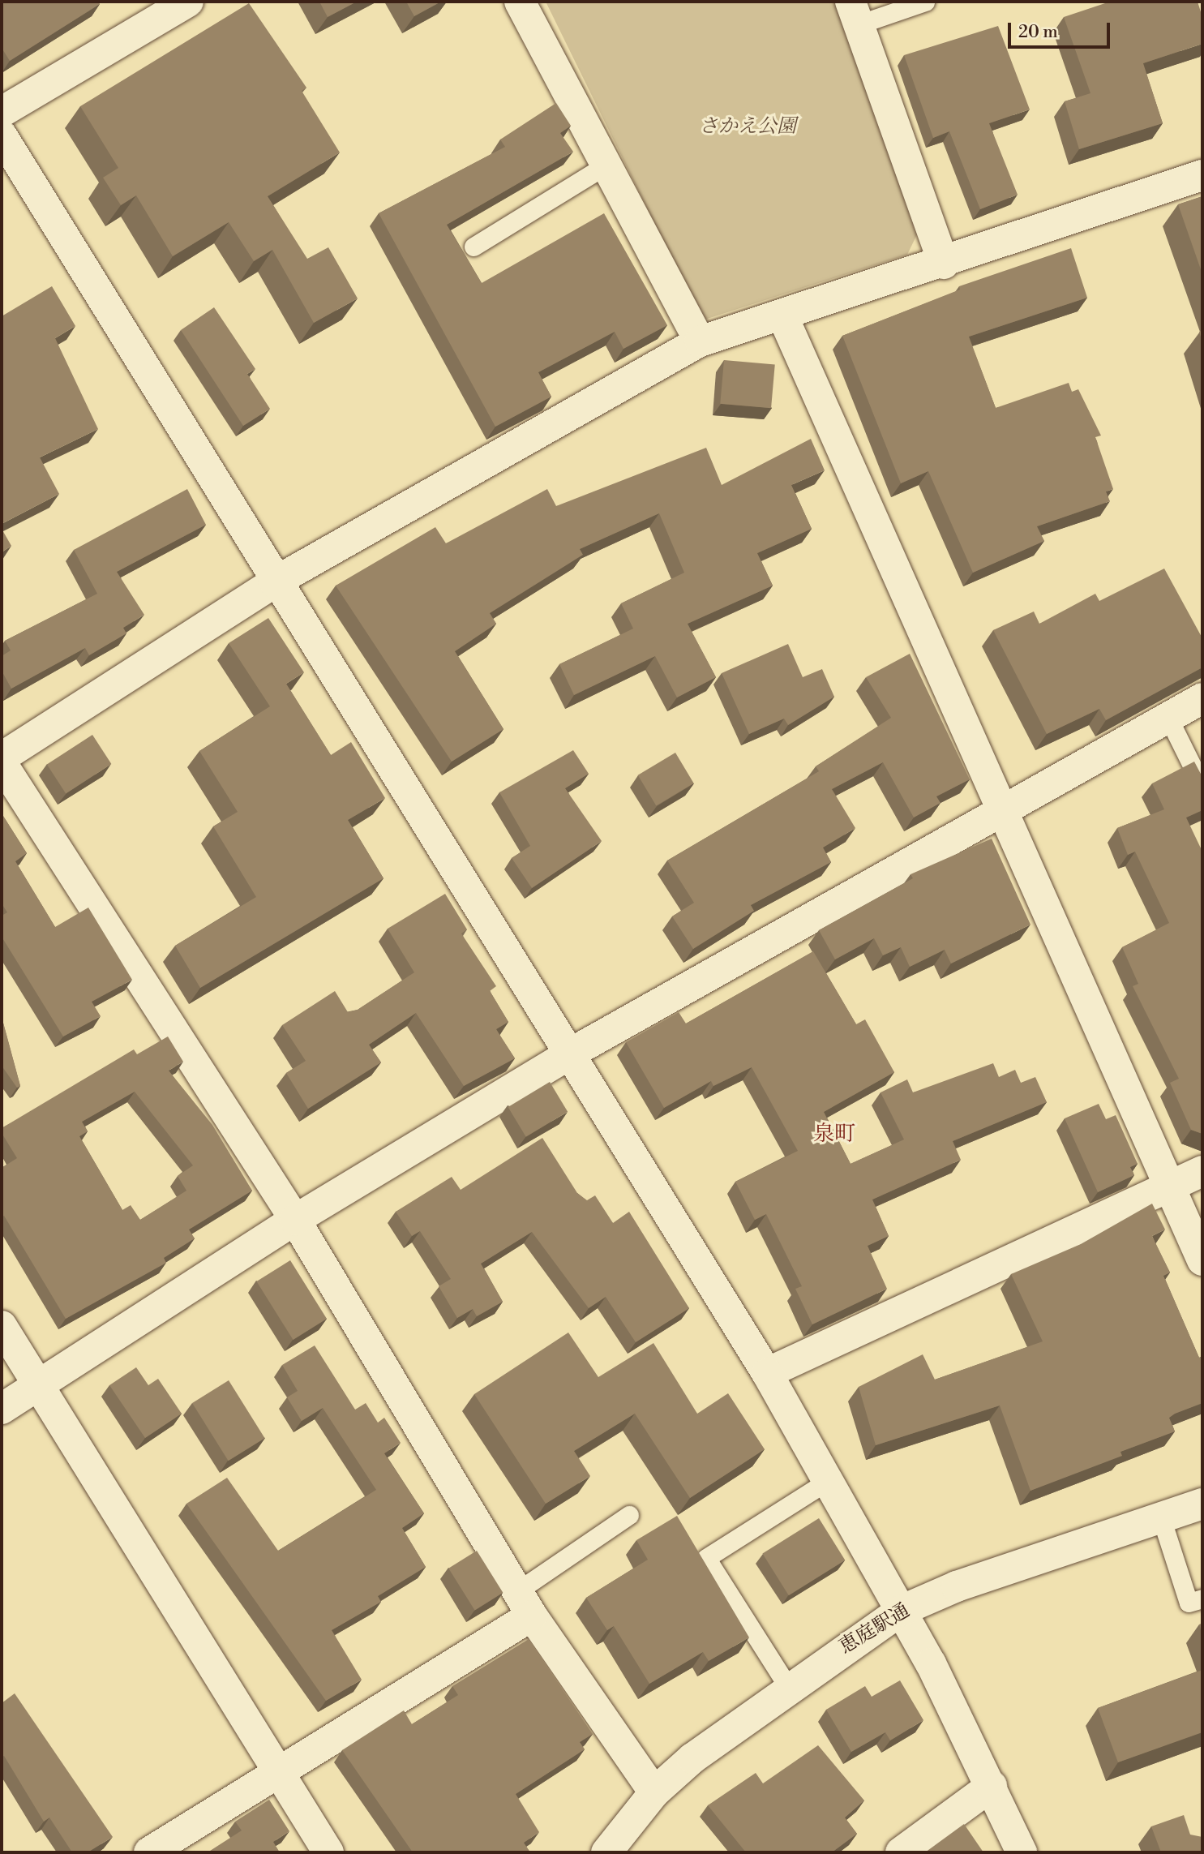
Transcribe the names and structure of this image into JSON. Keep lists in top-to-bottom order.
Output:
{
  "streets": {
    "street": ["恵庭駅通"]
  },
  "districts": ["泉町"],
  "parks": ["さかえ公園"],
  "scale_bar": "20 m"
}
